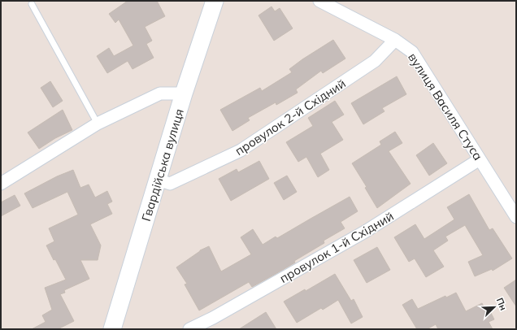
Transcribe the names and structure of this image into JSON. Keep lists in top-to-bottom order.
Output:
{
  "streets": {
    "main road": ["Гвардійська вулиця"],
    "street": ["вулиця Василя Стуса", "провулок 2-й Східний", "провулок 1-й Східний"]
  },
  "crossings": [
    ["вулиця Василя Стуса", "провулок 2-й Східний"],
    ["вулиця Василя Стуса", "провулок 1-й Східний"],
    ["провулок 2-й Східний", "Гвардійська вулиця"]
  ],
  "north": "top right"
}
